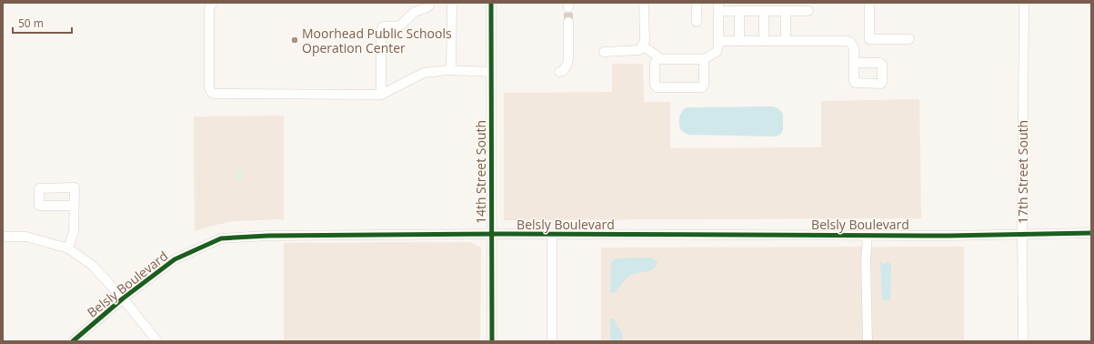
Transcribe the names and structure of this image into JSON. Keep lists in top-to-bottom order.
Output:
{
  "streets": {
    "street": ["14th Street South", "17th Street South", "Belsly Boulevard"]
  },
  "crossings": [
    ["14th Street South", "Belsly Boulevard"],
    ["17th Street South", "Belsly Boulevard"]
  ],
  "places": ["Moorhead Public Schools Operation Center"],
  "scale_bar": "50 m"
}
